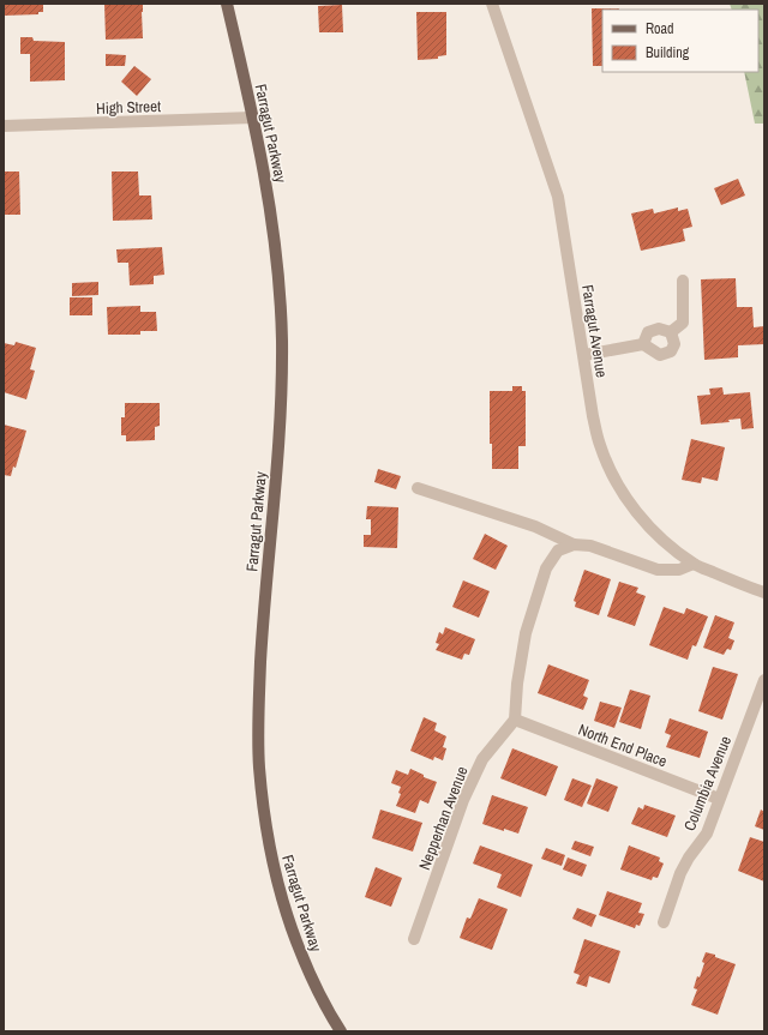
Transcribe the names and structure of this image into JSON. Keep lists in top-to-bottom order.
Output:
{
  "streets": {
    "main road": ["Farragut Parkway"],
    "street": [
      "High Street",
      "Farragut Avenue",
      "North End Place",
      "Columbia Avenue",
      "Nepperhan Avenue"
    ]
  },
  "crossings": [
    ["High Street", "Farragut Parkway"],
    ["North End Place", "Columbia Avenue"],
    ["North End Place", "Nepperhan Avenue"]
  ],
  "legend": ["Road", "Building"]
}
